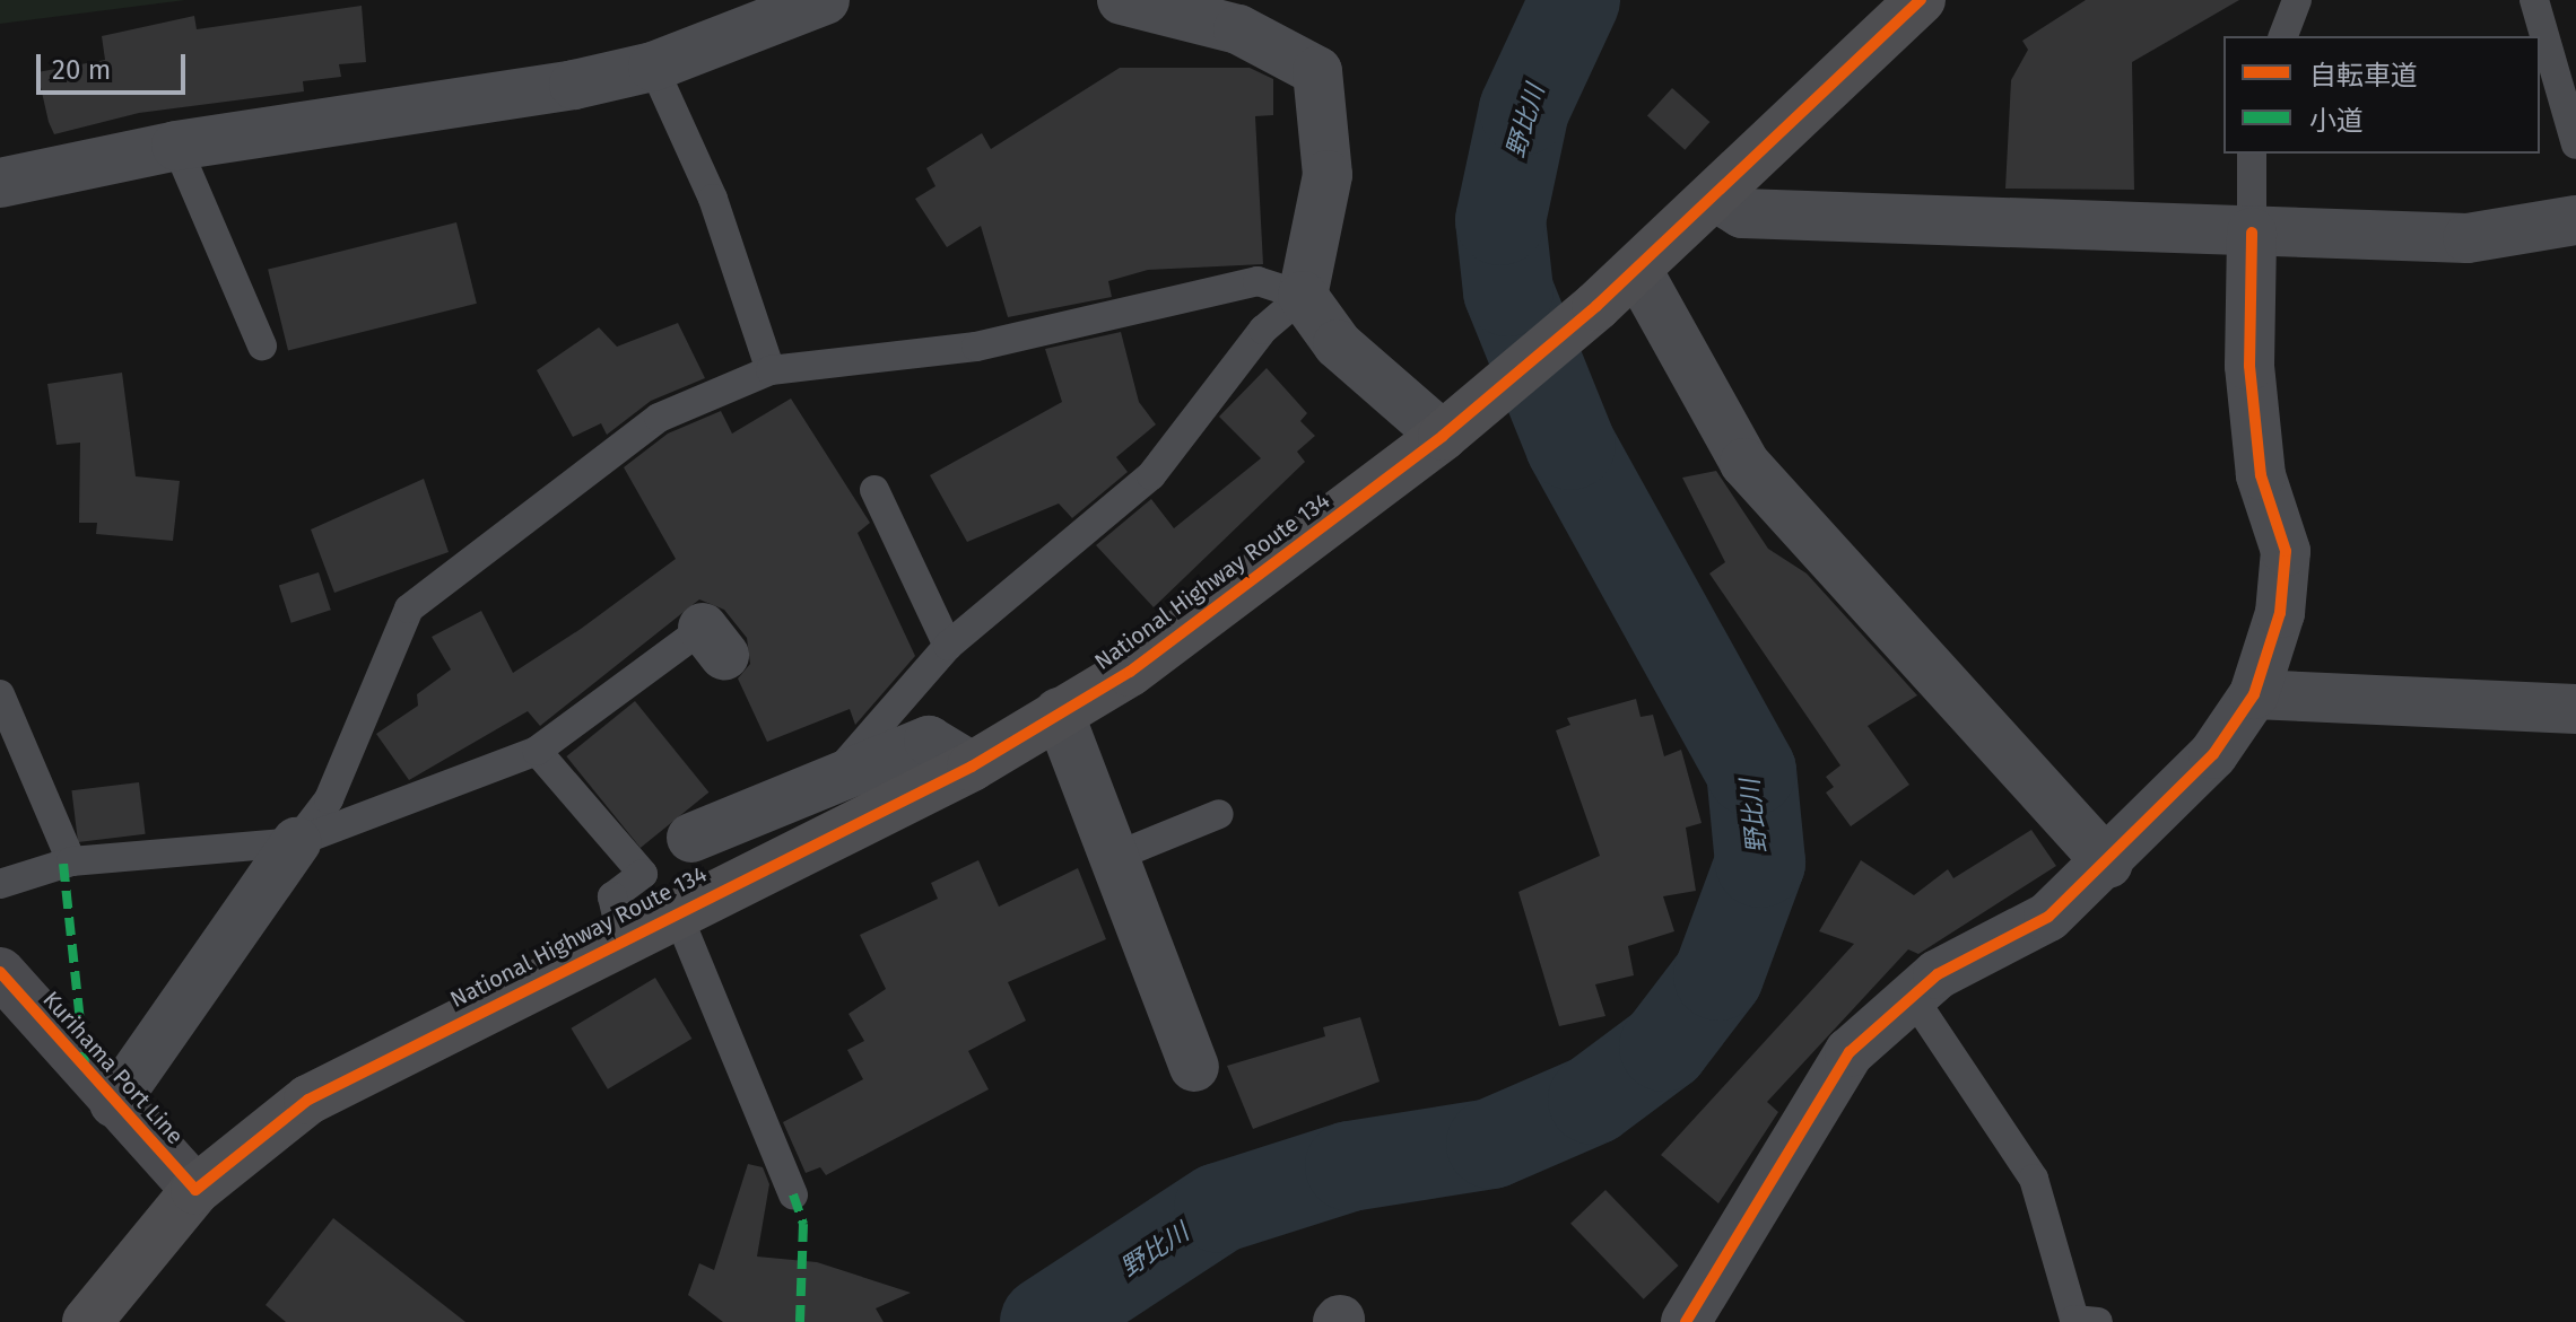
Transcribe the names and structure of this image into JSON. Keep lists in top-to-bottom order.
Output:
{
  "streets": {
    "highway": ["National Highway Route 134"],
    "main road": ["Kurihama Port Line"]
  },
  "crossings": [
    ["National Highway Route 134", "Kurihama Port Line"]
  ],
  "water": ["野比川"],
  "legend": ["自転車道", "小道"],
  "scale_bar": "20 m"
}
